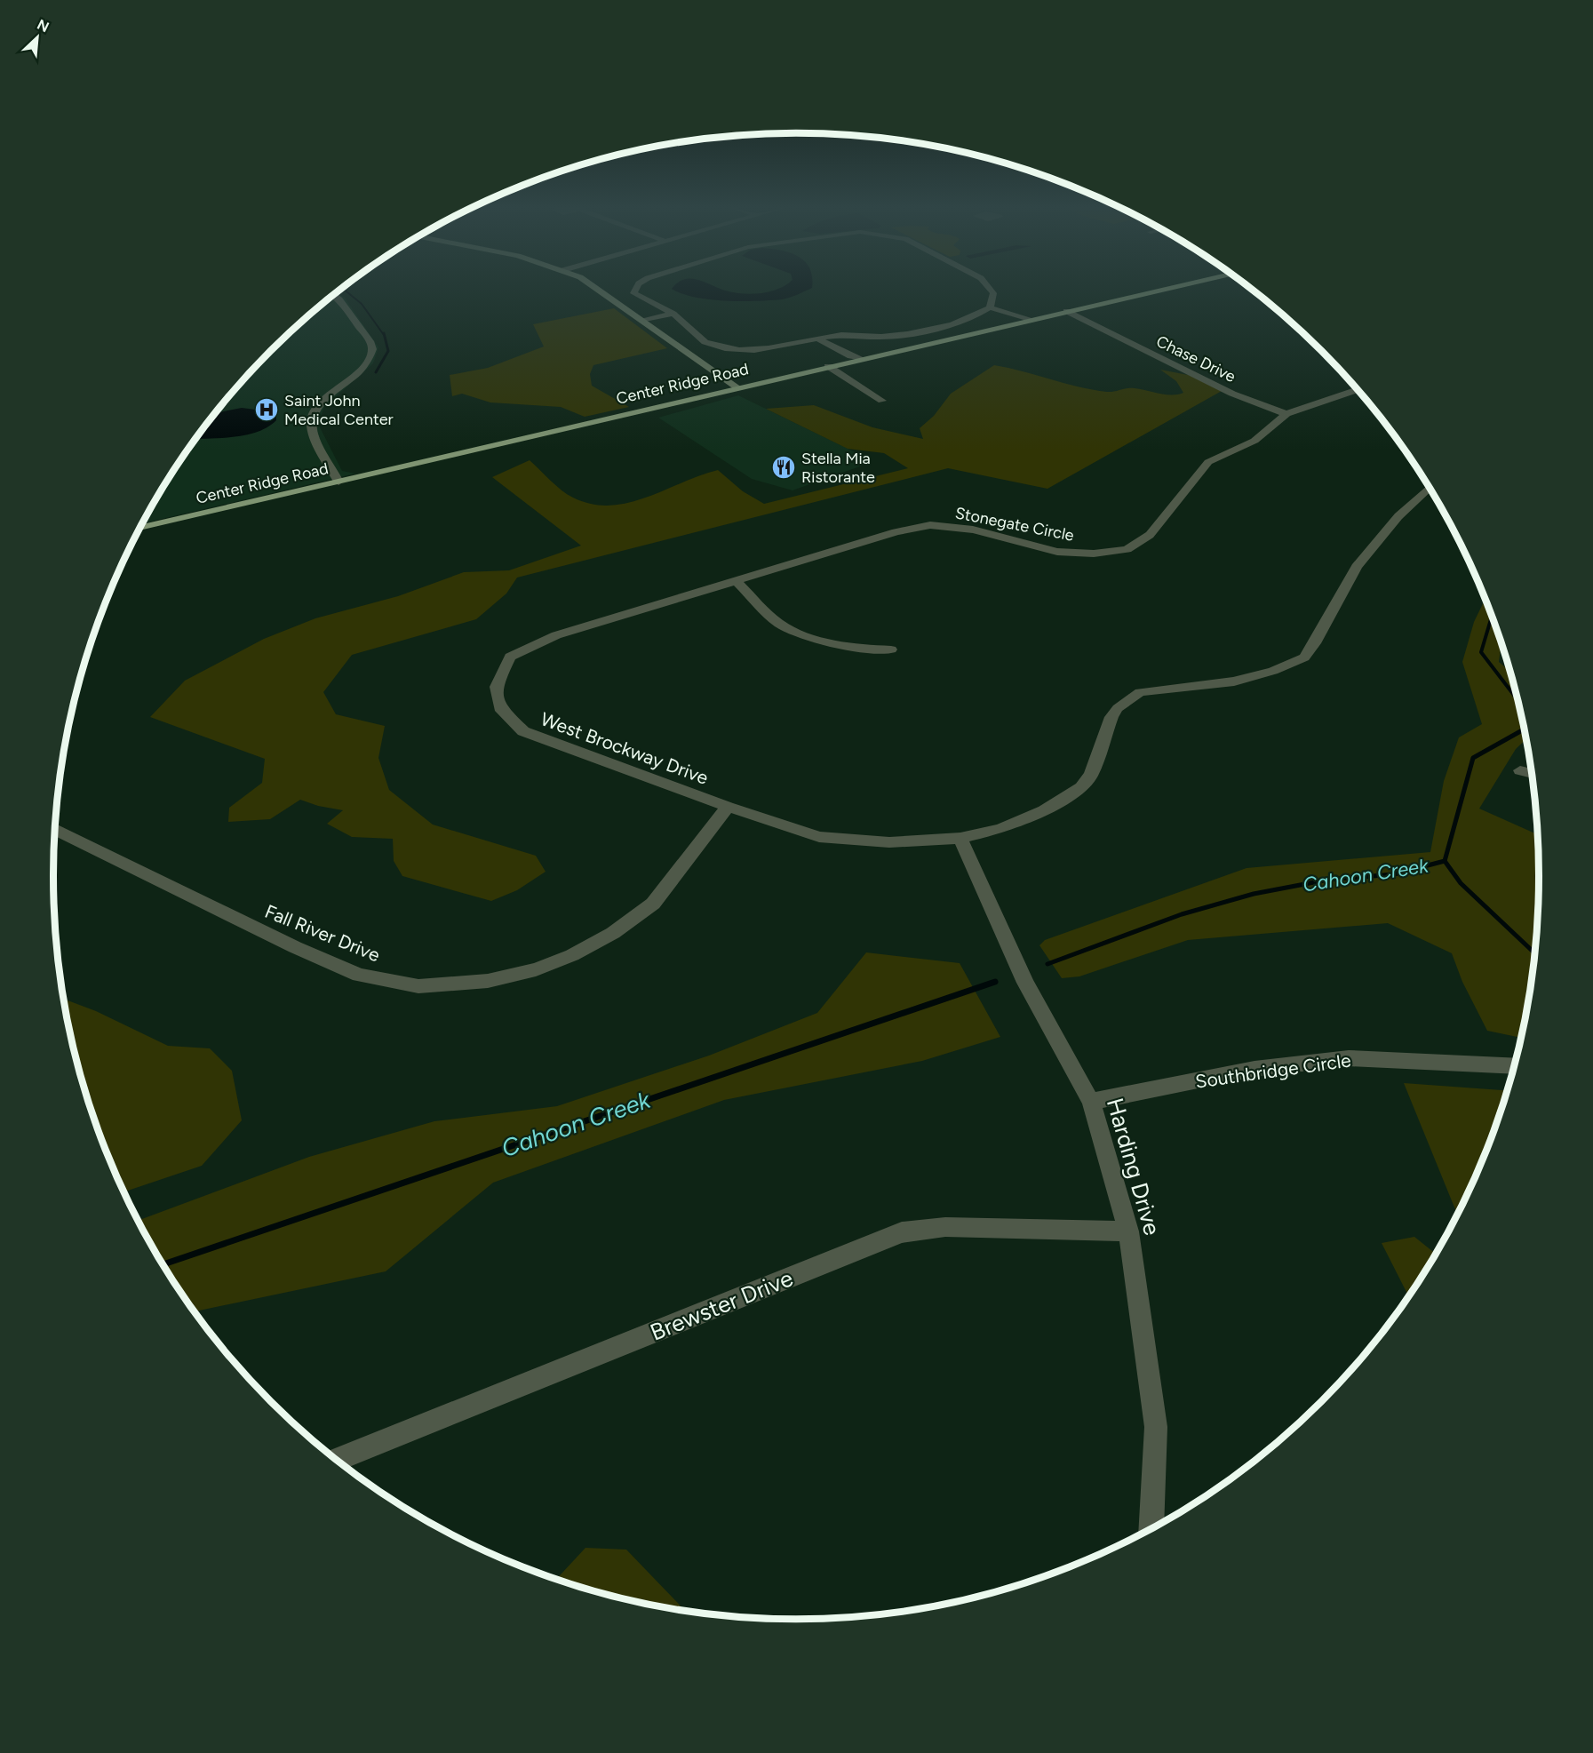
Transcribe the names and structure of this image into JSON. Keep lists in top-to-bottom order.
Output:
{
  "streets": {
    "main road": ["Center Ridge Road"],
    "street": [
      "Chase Drive",
      "Stonegate Circle",
      "West Brockway Drive",
      "Fall River Drive",
      "Southbridge Circle",
      "Harding Drive",
      "Brewster Drive"
    ]
  },
  "crossings": [
    ["Chase Drive", "Center Ridge Road"],
    ["Chase Drive", "Stonegate Circle"],
    ["Stonegate Circle", "West Brockway Drive"],
    ["West Brockway Drive", "Fall River Drive"],
    ["West Brockway Drive", "Harding Drive"],
    ["Southbridge Circle", "Harding Drive"],
    ["Harding Drive", "Brewster Drive"]
  ],
  "water": ["Cahoon Creek"],
  "places": {
    "hospital": ["Saint John Medical Center"],
    "restaurant": ["Stella Mia Ristorante"]
  },
  "north": "top right"
}
